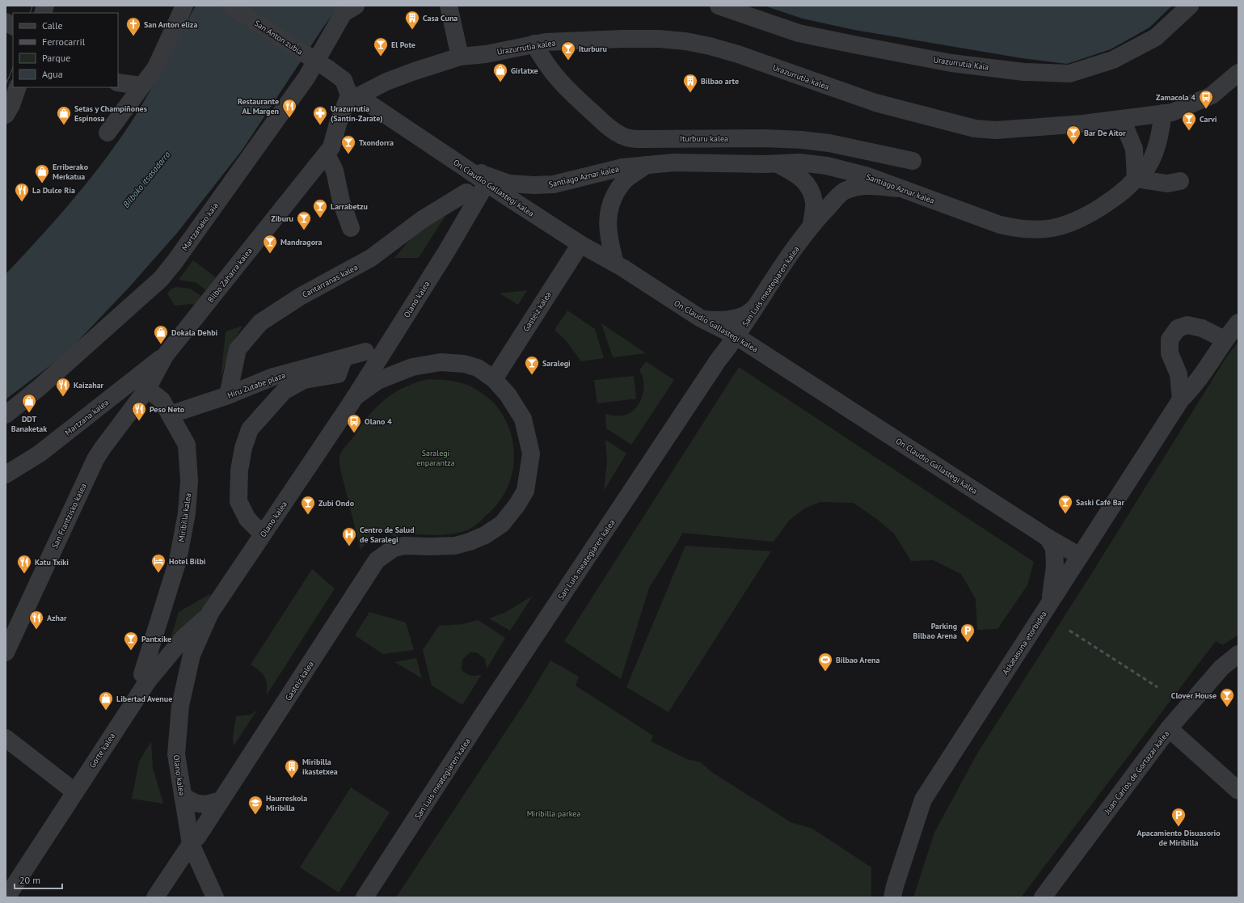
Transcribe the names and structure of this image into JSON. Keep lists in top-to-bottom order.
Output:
{
  "streets": {
    "street": [
      "San Anton zubia",
      "Urazurrutia kalea",
      "Urazurrutia Kaia",
      "Iturburu kalea",
      "Santiago Aznar kalea",
      "On Claudio Gallastegi kalea",
      "Martzanako kaia",
      "Bilbo Zaharra kalea",
      "Cantarranas kalea",
      "San Luis meategiaren kalea",
      "Olano kalea",
      "Gasteiz kalea",
      "Hiru Zutabe plaza",
      "Martzana kalea",
      "San Frantzisko kalea",
      "Miribilla kalea",
      "Askatasuna etorbidea",
      "Gorte kalea",
      "Juan Carlos de Gortazar kalea"
    ]
  },
  "crossings": [
    ["San Anton zubia", "Urazurrutia kalea"],
    ["San Anton zubia", "On Claudio Gallastegi kalea"],
    ["San Anton zubia", "Bilbo Zaharra kalea"],
    ["Urazurrutia kalea", "Iturburu kalea"],
    ["Urazurrutia kalea", "Santiago Aznar kalea"],
    ["Urazurrutia kalea", "On Claudio Gallastegi kalea"],
    ["Urazurrutia kalea", "Bilbo Zaharra kalea"],
    ["Santiago Aznar kalea", "On Claudio Gallastegi kalea"],
    ["Santiago Aznar kalea", "San Luis meategiaren kalea"],
    ["Santiago Aznar kalea", "Olano kalea"],
    ["On Claudio Gallastegi kalea", "Bilbo Zaharra kalea"],
    ["On Claudio Gallastegi kalea", "San Luis meategiaren kalea"],
    ["On Claudio Gallastegi kalea", "Olano kalea"],
    ["On Claudio Gallastegi kalea", "Gasteiz kalea"],
    ["On Claudio Gallastegi kalea", "Askatasuna etorbidea"],
    ["Bilbo Zaharra kalea", "Martzana kalea"],
    ["Bilbo Zaharra kalea", "San Frantzisko kalea"],
    ["Bilbo Zaharra kalea", "Miribilla kalea"],
    ["Cantarranas kalea", "Hiru Zutabe plaza"],
    ["Olano kalea", "Gasteiz kalea"],
    ["Olano kalea", "Hiru Zutabe plaza"],
    ["Olano kalea", "Gorte kalea"],
    ["Hiru Zutabe plaza", "Miribilla kalea"],
    ["San Frantzisko kalea", "Miribilla kalea"]
  ],
  "water": ["Bilboko itsasadarra"],
  "parks": ["Saralegi enparantza", "Miribilla parkea"],
  "places": {
    "building": ["Casa Cuna", "Bilbao arte", "Miribilla ikastetxea"],
    "church": ["San Anton eliza"],
    "bar": [
      "El Pote",
      "Iturburu",
      "Carvi",
      "Bar De Aitor",
      "Txondorra",
      "Larrabetzu",
      "Ziburu",
      "Mandragora",
      "Saralegi",
      "Saski Café Bar",
      "Zubi Ondo",
      "Pantxike",
      "Clover House"
    ],
    "shop": [
      "Girlatxe",
      "Setas y Champiñones Espinosa",
      "Erriberako Merkatua",
      "Dokala Dehbi",
      "DDT Banaketak",
      "Libertad Avenue"
    ],
    "bus stop": ["Zamacola 4", "Olano 4"],
    "restaurant": [
      "Restaurante AL Margen",
      "La Dulce Ría",
      "Kaizahar",
      "Peso Neto",
      "Katu Txiki",
      "Azhar"
    ],
    "pharmacy": ["Urazurrutia (Santín-Zarate)"],
    "hospital": ["Centro de Salud de Saralegi"],
    "hotel": ["Hotel Bilbi"],
    "parking": ["Parking Bilbao Arena", "Apacamiento Disuasorio de Miribilla"],
    "sports": ["Bilbao Arena"],
    "school or university": ["Haurreskola Miribilla"]
  },
  "legend": [
    "Calle",
    "Ferrocarril",
    "Parque",
    "Agua"
  ],
  "scale_bar": "20 m"
}
